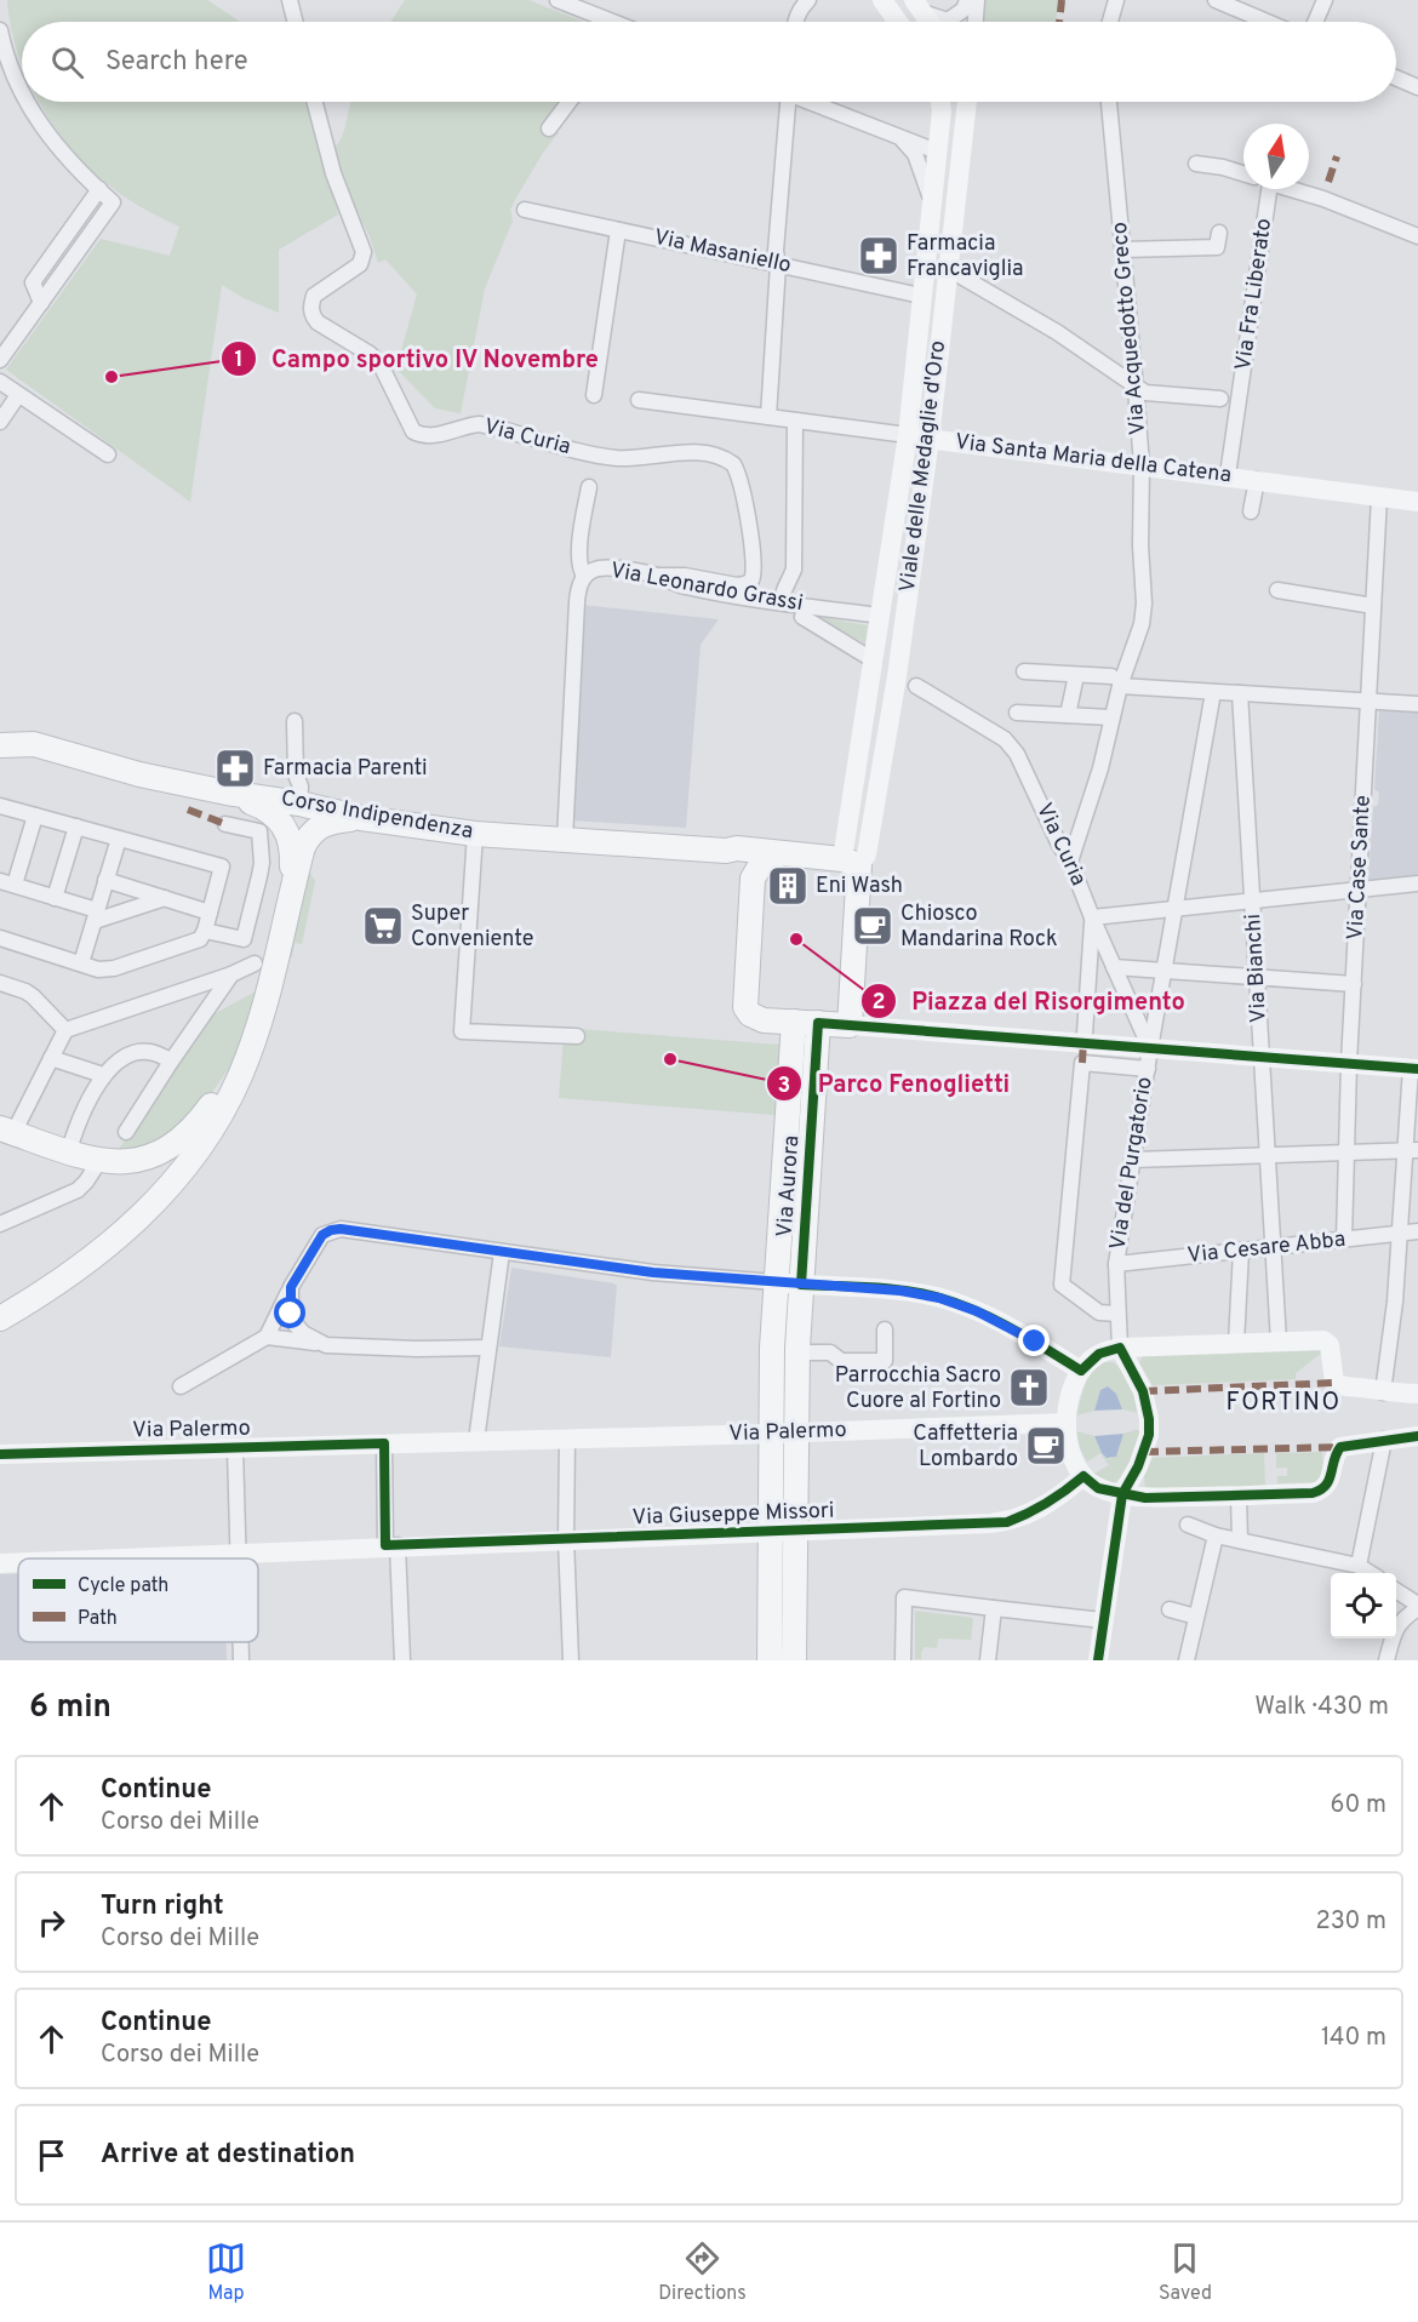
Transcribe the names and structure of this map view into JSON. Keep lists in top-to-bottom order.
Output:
{
  "streets": {
    "main road": [
      "Via Santa Maria della Catena",
      "Viale delle Medaglie d'Oro",
      "Corso Indipendenza",
      "Via Aurora",
      "Via Palermo",
      "Via Giuseppe Missori"
    ],
    "street": [
      "Via Masaniello",
      "Via Fra Liberato",
      "Via Acquedotto Greco",
      "Via Curia",
      "Via Leonardo Grassi",
      "Via Case Sante",
      "Via Bianchi",
      "Via del Purgatorio",
      "Via Cesare Abba"
    ]
  },
  "crossings": [
    ["Via Masaniello", "Viale delle Medaglie d'Oro"],
    ["Via Fra Liberato", "Via Santa Maria della Catena"],
    ["Via Acquedotto Greco", "Via Curia"],
    ["Via Acquedotto Greco", "Via Santa Maria della Catena"],
    ["Via Curia", "Via Leonardo Grassi"],
    ["Via Curia", "Via del Purgatorio"],
    ["Via Santa Maria della Catena", "Viale delle Medaglie d'Oro"],
    ["Via Santa Maria della Catena", "Via Case Sante"],
    ["Viale delle Medaglie d'Oro", "Via Leonardo Grassi"],
    ["Viale delle Medaglie d'Oro", "Corso Indipendenza"],
    ["Via Leonardo Grassi", "Corso Indipendenza"],
    ["Via Case Sante", "Via Cesare Abba"],
    ["Via Bianchi", "Via Cesare Abba"],
    ["Via del Purgatorio", "Via Cesare Abba"],
    ["Via Aurora", "Via Palermo"],
    ["Via Aurora", "Via Giuseppe Missori"]
  ],
  "districts": ["FORTINO"],
  "places": {
    "pharmacy": ["Farmacia Francaviglia", "Farmacia Parenti"],
    "other": ["Campo sportivo IV Novembre", "Piazza del Risorgimento", "Parco Fenoglietti"],
    "building": ["Eni Wash"],
    "supermarket": ["Super Conveniente"],
    "cafe": ["Chiosco Mandarina Rock", "Caffetteria Lombardo"],
    "church": ["Parrocchia Sacro Cuore al Fortino"]
  },
  "legend": ["Cycle path", "Path"],
  "north": "top",
  "page": {
    "search": "Search here",
    "heading": ["6 min", "Walk · 430 m"],
    "list": [
      ["Continue", "Corso dei Mille", "60 m"],
      ["Turn right", "Corso dei Mille", "230 m"],
      ["Continue", "Corso dei Mille", "140 m"],
      "Arrive at destination"
    ],
    "nav": ["Map", "Directions", "Saved"]
  }
}
